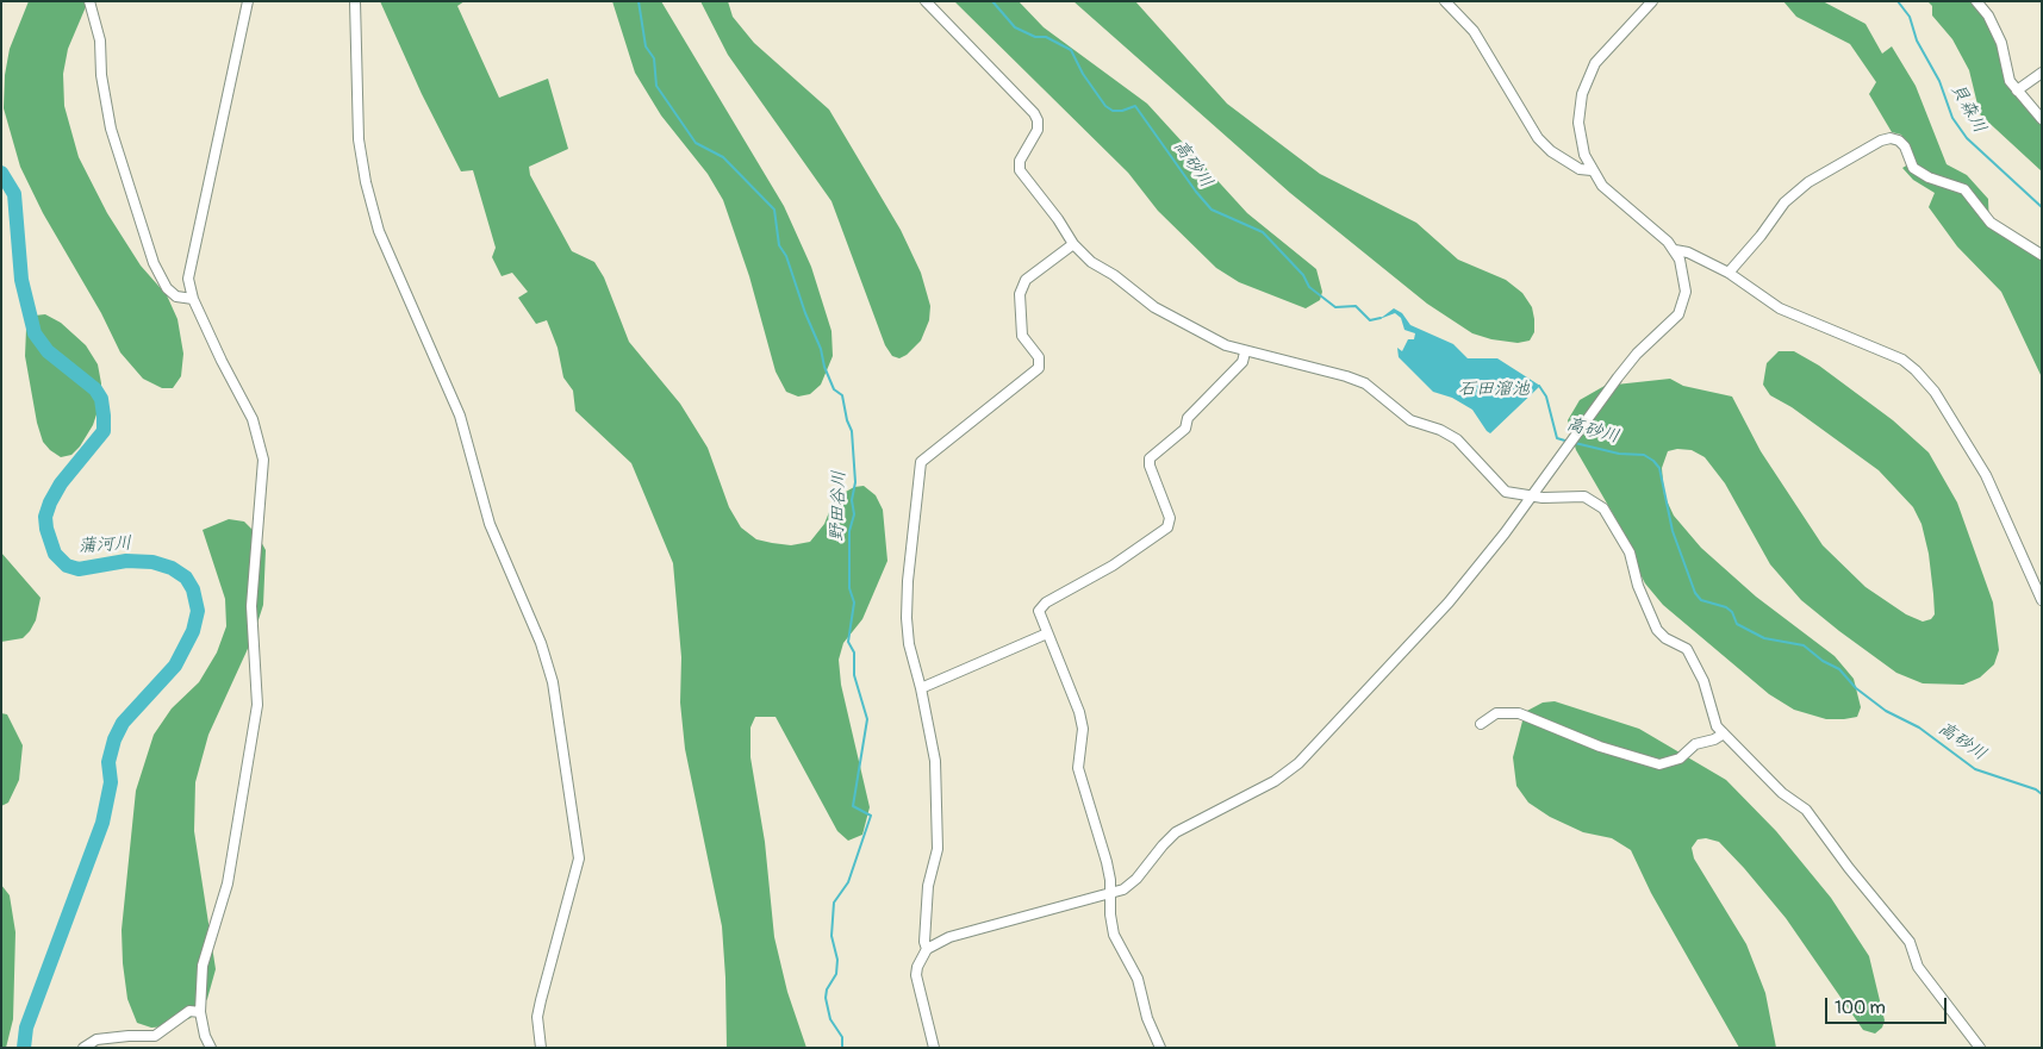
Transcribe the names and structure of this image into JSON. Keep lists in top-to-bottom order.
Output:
{
  "water": [
    "貝森川",
    "高砂川",
    "石田溜池",
    "野田谷川",
    "蒲河川"
  ],
  "scale_bar": "100 m"
}
